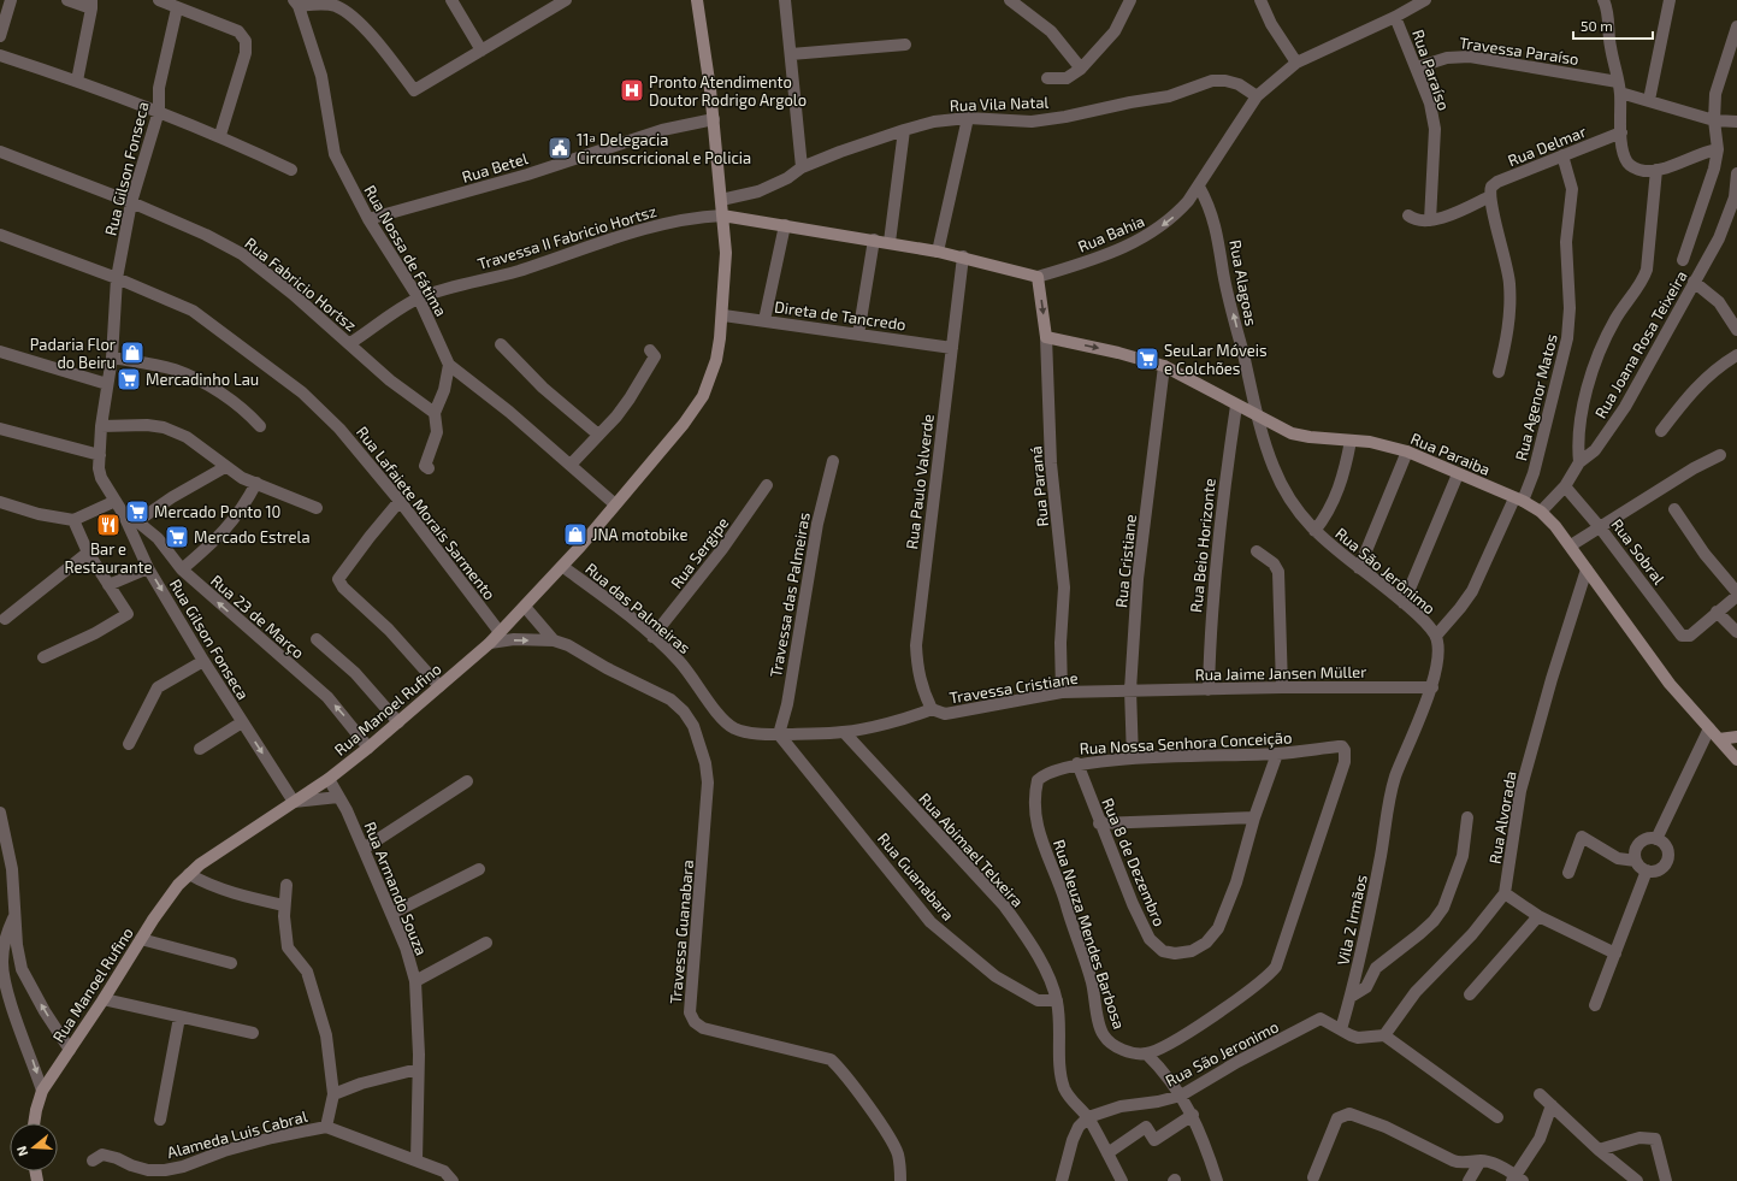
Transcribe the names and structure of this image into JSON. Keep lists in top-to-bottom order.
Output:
{
  "streets": {
    "main road": ["Rua Paraiba", "Rua Paraná", "Rua Manoel Rufino"],
    "street": [
      "Travessa Paraíso",
      "Rua Paraíso",
      "Rua Vila Natal",
      "Rua Delmar",
      "Rua Betel",
      "Rua Gilson Fonseca",
      "Rua Bahia",
      "Travessa II Fabricio Hortsz",
      "Rua Nossa de Fátima",
      "Rua Alagoas",
      "Rua Fabricio Hortsz",
      "Direta de Tancredo",
      "Rua Joana Rosa Teixeira",
      "Rua Agenor Matos",
      "Rua Paulo Valverde",
      "Rua Lafaiete Morais Sarmento",
      "Rua Beio Horizonte",
      "Rua Sobral",
      "Rua Sergipe",
      "Rua Cristiane",
      "Rua São Jerônimo",
      "Travessa das Palmeiras",
      "Rua das Palmeiras",
      "Rua 23 de Março",
      "Rua Jaime Jansen Müller",
      "Travessa Cristiane",
      "Rua Nossa Senhora Conceição",
      "Rua Alvorada",
      "Rua Abimael Telxeira",
      "Rua 8 de Dezembro",
      "Rua Guanabara",
      "Rua Armando Souza",
      "Vila 2 Irmãos",
      "Travessa Guanabara",
      "Rua Neuza Mendes Barbosa",
      "Rua São Jeronimo",
      "Alameda Luis Cabral"
    ]
  },
  "crossings": [
    ["Travessa Paraíso", "Rua Paraíso"],
    ["Rua Paraíso", "Rua Delmar"],
    ["Rua Paraíso", "Rua Bahia"],
    ["Rua Vila Natal", "Rua Bahia"],
    ["Rua Vila Natal", "Rua Manoel Rufino"],
    ["Rua Delmar", "Rua Agenor Matos"],
    ["Rua Betel", "Rua Nossa de Fátima"],
    ["Rua Betel", "Rua Manoel Rufino"],
    ["Rua Gilson Fonseca", "Rua Fabricio Hortsz"],
    ["Rua Gilson Fonseca", "Rua Lafaiete Morais Sarmento"],
    ["Rua Gilson Fonseca", "Rua 23 de Março"],
    ["Rua Gilson Fonseca", "Rua Manoel Rufino"],
    ["Rua Bahia", "Rua Alagoas"],
    ["Rua Bahia", "Rua Paraná"],
    ["Travessa II Fabricio Hortsz", "Rua Nossa de Fátima"],
    ["Travessa II Fabricio Hortsz", "Rua Fabricio Hortsz"],
    ["Travessa II Fabricio Hortsz", "Rua Manoel Rufino"],
    ["Rua Nossa de Fátima", "Rua Manoel Rufino"],
    ["Rua Alagoas", "Rua Paraiba"],
    ["Rua Alagoas", "Rua São Jerônimo"],
    ["Direta de Tancredo", "Rua Paulo Valverde"],
    ["Direta de Tancredo", "Rua Manoel Rufino"],
    ["Rua Joana Rosa Teixeira", "Rua Paraiba"],
    ["Rua Joana Rosa Teixeira", "Rua Sobral"],
    ["Rua Agenor Matos", "Rua Paraiba"],
    ["Rua Agenor Matos", "Rua São Jerônimo"],
    ["Rua Paraiba", "Rua Paraná"],
    ["Rua Paraiba", "Rua Beio Horizonte"],
    ["Rua Paraiba", "Rua Cristiane"],
    ["Rua Paraiba", "Rua São Jerônimo"],
    ["Rua Paraiba", "Rua Alvorada"],
    ["Rua Paulo Valverde", "Rua das Palmeiras"],
    ["Rua Paulo Valverde", "Travessa Cristiane"],
    ["Rua Paraná", "Travessa Cristiane"],
    ["Rua Lafaiete Morais Sarmento", "Rua Manoel Rufino"],
    ["Rua Beio Horizonte", "Rua Jaime Jansen Müller"],
    ["Rua Sergipe", "Rua das Palmeiras"],
    ["Rua Cristiane", "Rua Jaime Jansen Müller"],
    ["Rua Cristiane", "Travessa Cristiane"],
    ["Rua Cristiane", "Rua Nossa Senhora Conceição"],
    ["Rua São Jerônimo", "Rua Jaime Jansen Müller"],
    ["Rua São Jerônimo", "Vila 2 Irmãos"],
    ["Travessa das Palmeiras", "Rua das Palmeiras"],
    ["Travessa das Palmeiras", "Rua Guanabara"],
    ["Rua das Palmeiras", "Travessa Cristiane"],
    ["Rua das Palmeiras", "Rua Manoel Rufino"],
    ["Rua das Palmeiras", "Rua Abimael Telxeira"],
    ["Rua das Palmeiras", "Rua Guanabara"],
    ["Rua 23 de Março", "Rua Manoel Rufino"],
    ["Rua Jaime Jansen Müller", "Travessa Cristiane"],
    ["Rua Manoel Rufino", "Rua Armando Souza"],
    ["Rua Manoel Rufino", "Travessa Guanabara"],
    ["Rua Nossa Senhora Conceição", "Rua 8 de Dezembro"],
    ["Rua Nossa Senhora Conceição", "Rua Neuza Mendes Barbosa"],
    ["Rua Abimael Telxeira", "Rua Guanabara"],
    ["Rua Abimael Telxeira", "Rua São Jeronimo"],
    ["Rua Armando Souza", "Alameda Luis Cabral"],
    ["Vila 2 Irmãos", "Rua São Jeronimo"]
  ],
  "one_way": ["Rua Bahia", "Rua Alagoas"],
  "places": {
    "hospital": ["Pronto Atendimento Doutor Rodrigo Argolo"],
    "public building": ["11ª Delegacia Circunscricional e Policia"],
    "shop": ["Padaria Flor do Beiru", "JNA motobike"],
    "supermarket": [
      "SeuLar Móveis e Colchões",
      "Mercadinho Lau",
      "Mercado Ponto 10",
      "Mercado Estrela"
    ],
    "restaurant": ["Bar e Restaurante"]
  },
  "scale_bar": "50 m",
  "north": "left"
}
